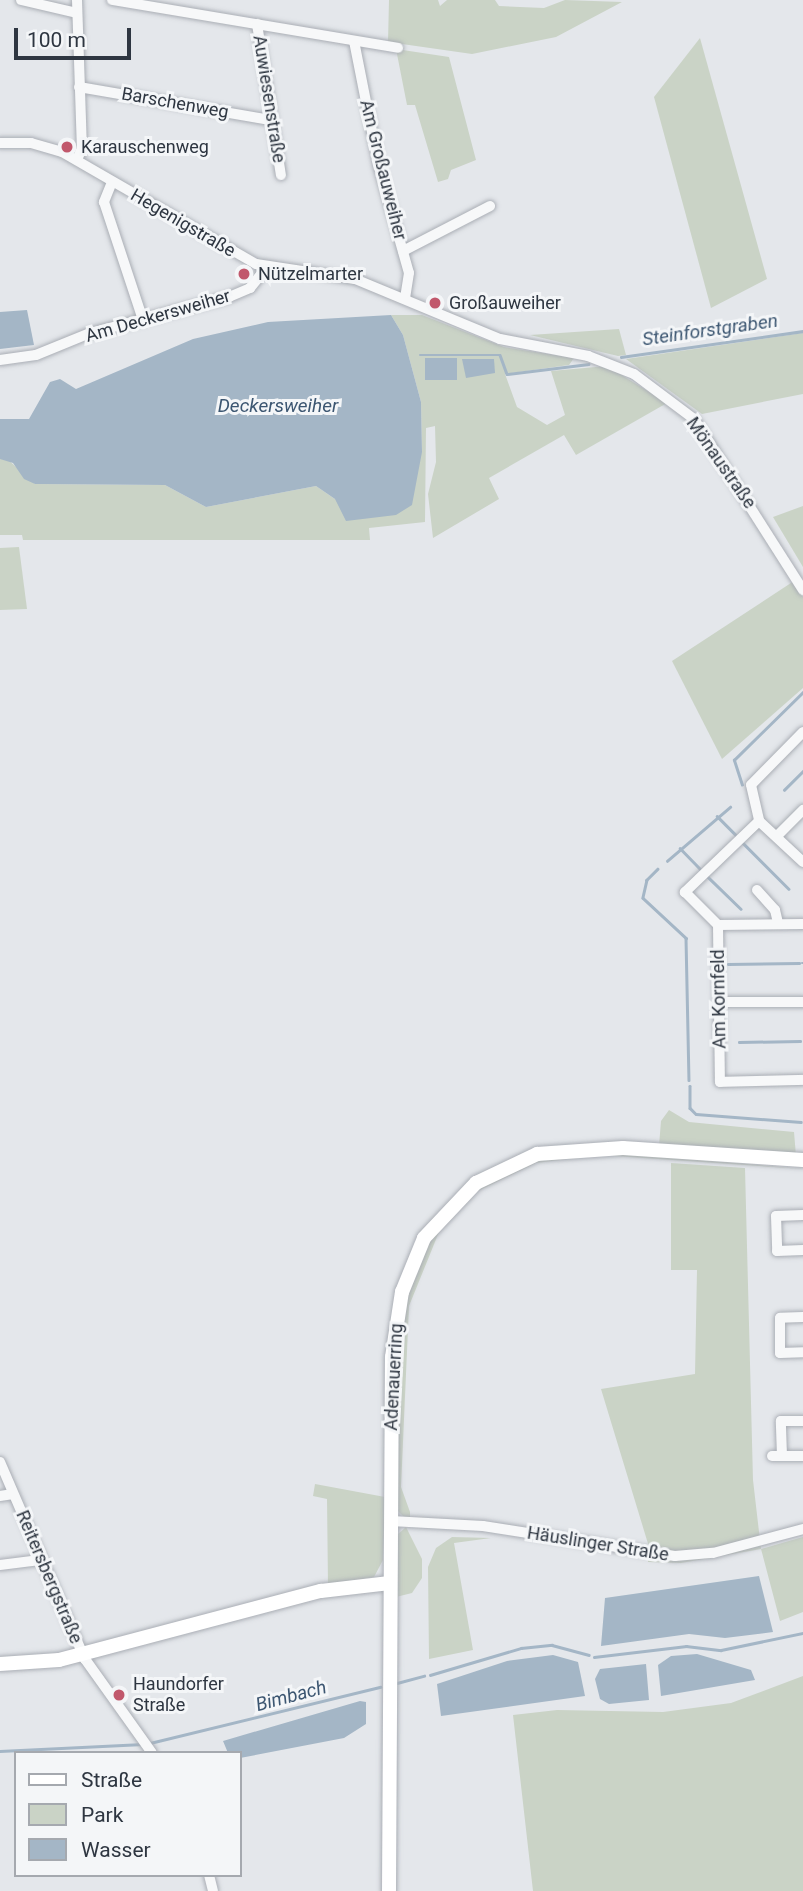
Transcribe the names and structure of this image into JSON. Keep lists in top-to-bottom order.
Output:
{
  "streets": {
    "main road": ["Adenauerring"],
    "street": [
      "Auwiesenstraße",
      "Barschenweg",
      "Am Großauweiher",
      "Hegenigstraße",
      "Am Deckersweiher",
      "Mönaustraße",
      "Am Kornfeld",
      "Häuslinger Straße",
      "Reitersbergstraße"
    ]
  },
  "crossings": [
    ["Auwiesenstraße", "Barschenweg"],
    ["Am Großauweiher", "Hegenigstraße"],
    ["Hegenigstraße", "Am Deckersweiher"],
    ["Hegenigstraße", "Mönaustraße"],
    ["Adenauerring", "Häuslinger Straße"]
  ],
  "water": ["Steinforstgraben", "Deckersweiher", "Bimbach"],
  "places": [
    "Karauschenweg",
    "Nützelmarter",
    "Großauweiher",
    "Haundorfer Straße"
  ],
  "legend": ["Straße", "Park", "Wasser"],
  "scale_bar": "100 m"
}
